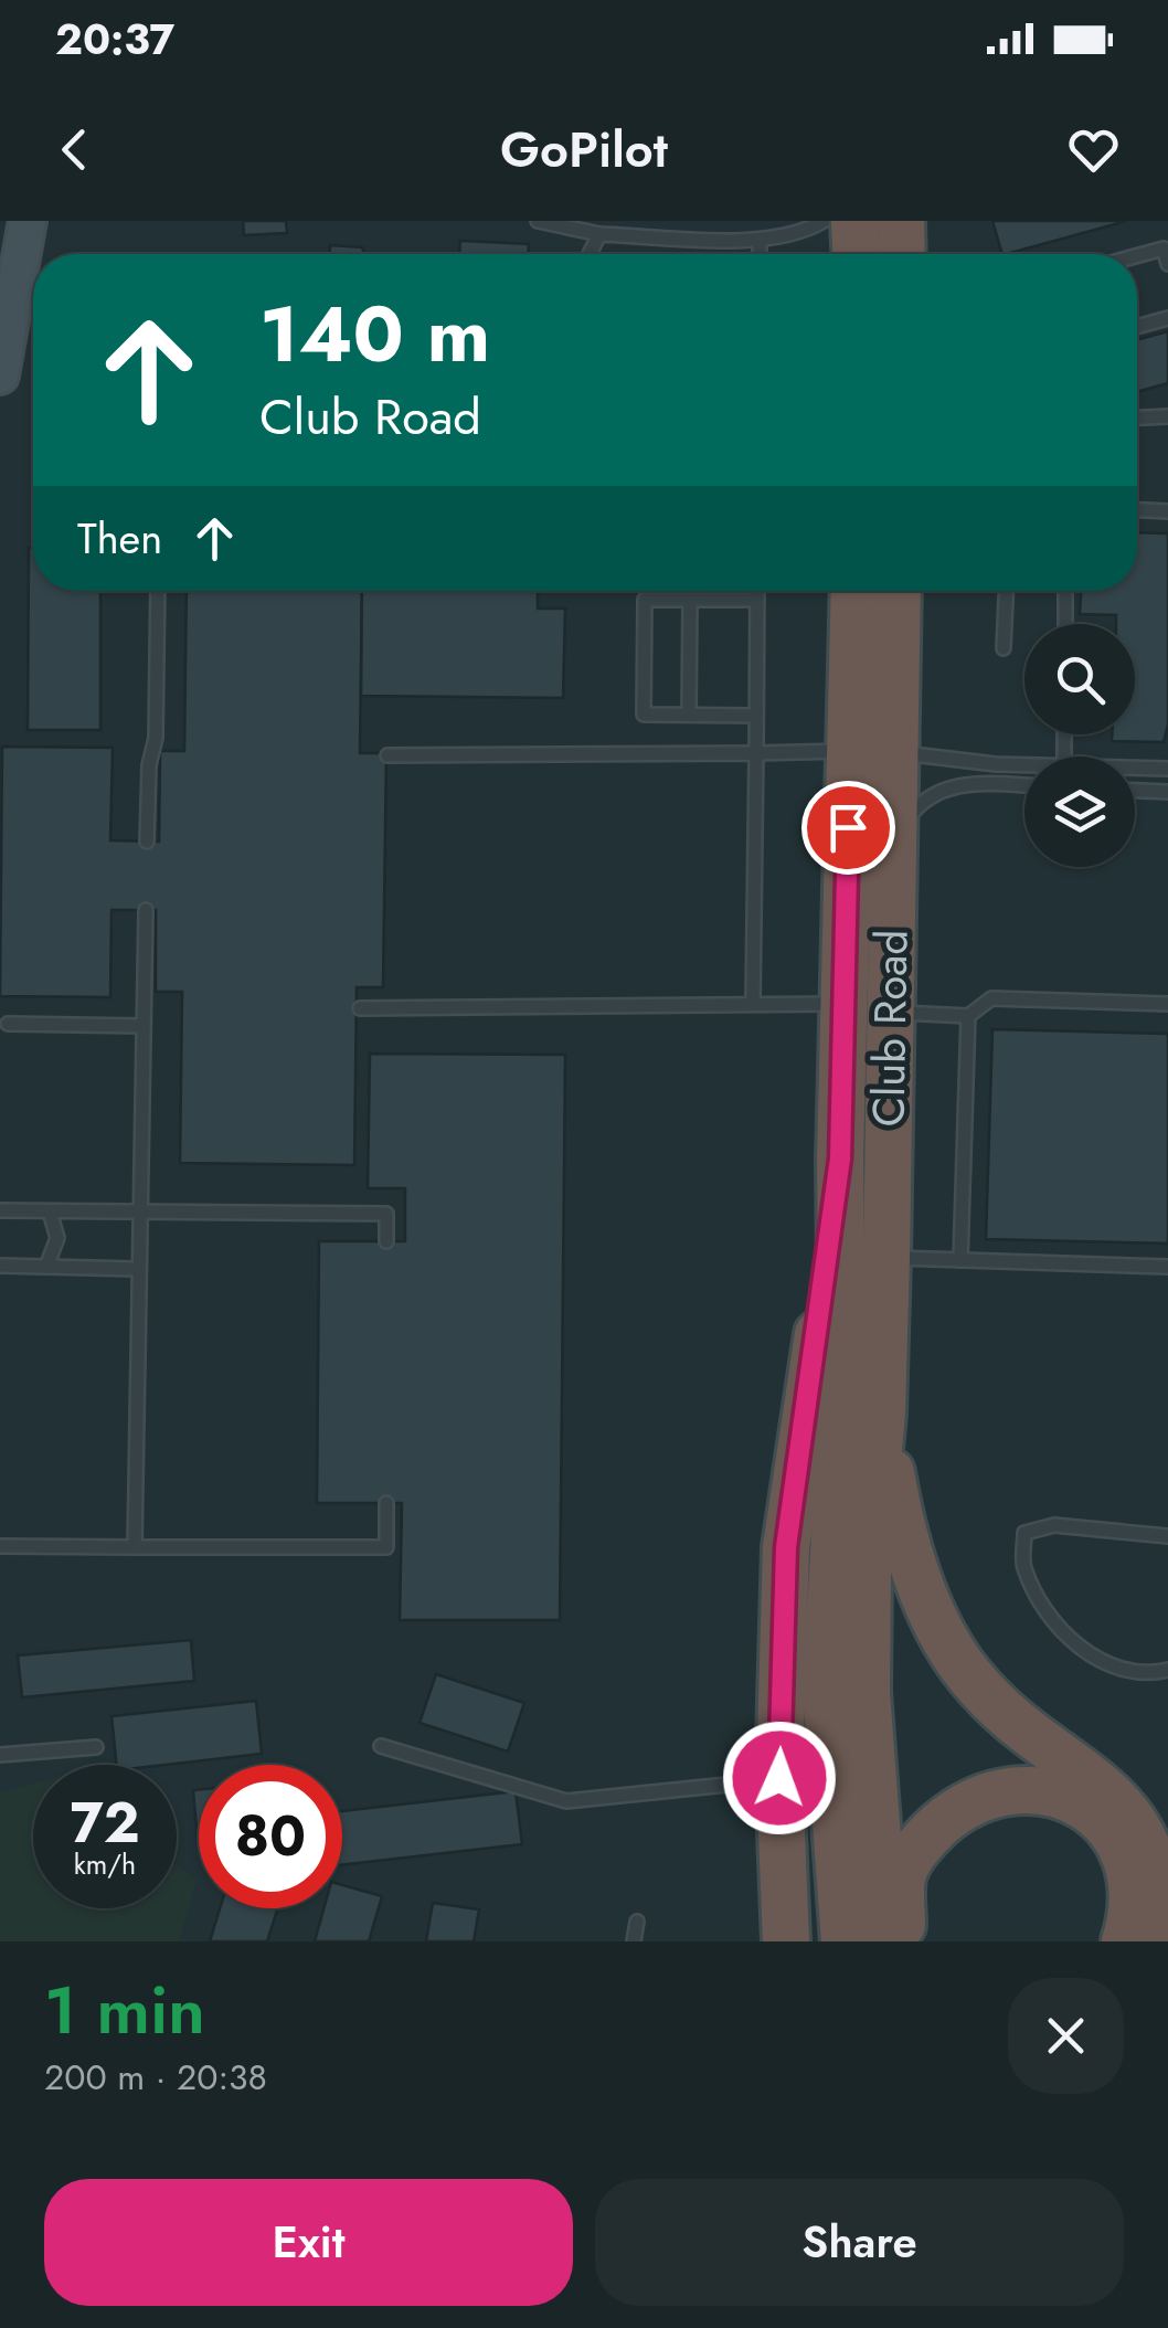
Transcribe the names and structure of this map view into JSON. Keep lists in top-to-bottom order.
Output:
{
  "streets": {
    "highway": ["Club Road"]
  },
  "page": {
    "status": "20:37",
    "header": "GoPilot",
    "turn": ["140 m", "Club Road"],
    "then": "Then",
    "speed": "72 km/h",
    "limit": "80",
    "heading": ["1 min", "200 m · 20:38"],
    "buttons": ["Exit", "Share"]
  }
}
